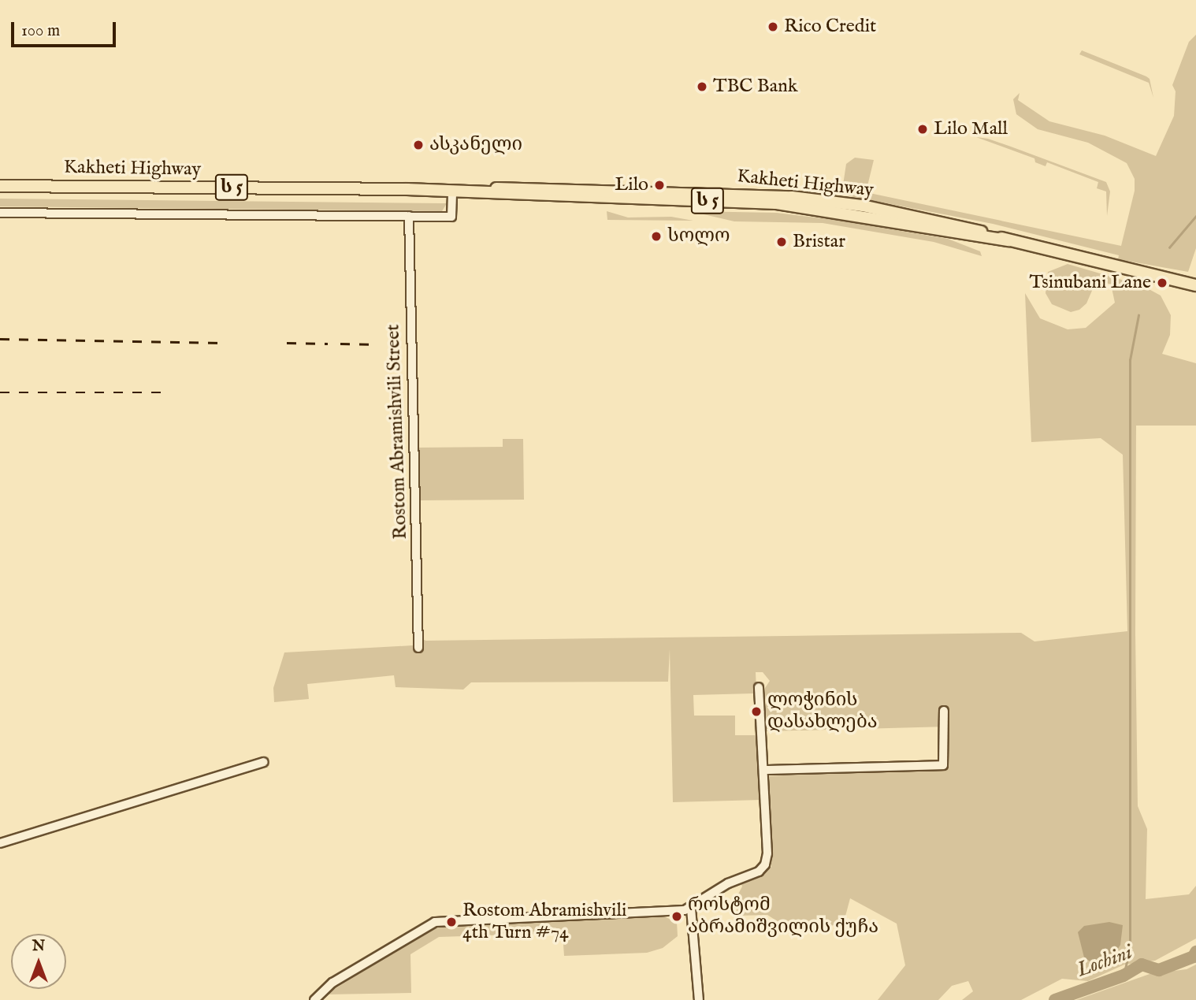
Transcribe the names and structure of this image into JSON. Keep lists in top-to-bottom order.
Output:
{
  "streets": {
    "highway": ["Kakheti Highway", "ს 5"],
    "street": ["Rostom Abramishvili Street"]
  },
  "water": ["Lochini"],
  "places": [
    "Rico Credit",
    "TBC Bank",
    "Lilo Mall",
    "ასკანელი",
    "Lilo",
    "სოლო",
    "Bristar",
    "Tsinubani Lane",
    "ლოჭინის დასახლება",
    "როსტომ აბრამიშვილის ქუჩა",
    "Rostom Abramishvili 4th Turn #74"
  ],
  "scale_bar": "100 m",
  "north": "top"
}
